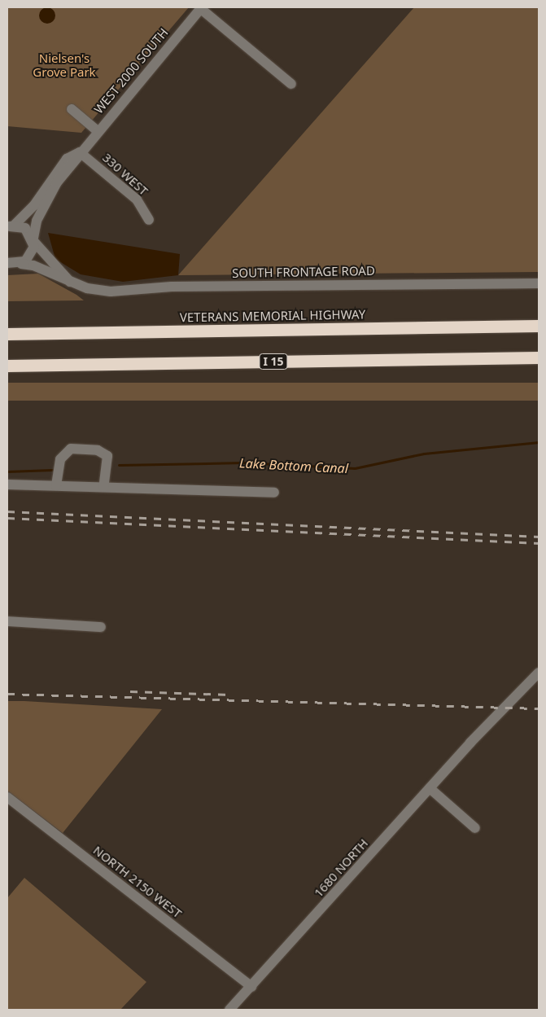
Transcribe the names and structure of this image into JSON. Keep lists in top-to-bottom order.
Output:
{
  "streets": {
    "highway": ["VETERANS MEMORIAL HIGHWAY", "I 15"],
    "street": [
      "WEST 2000 SOUTH",
      "330 WEST",
      "SOUTH FRONTAGE ROAD",
      "1680 NORTH",
      "NORTH 2150 WEST"
    ]
  },
  "crossings": [
    ["WEST 2000 SOUTH", "330 WEST"],
    ["WEST 2000 SOUTH", "SOUTH FRONTAGE ROAD"],
    ["1680 NORTH", "NORTH 2150 WEST"]
  ],
  "water": ["Lake Bottom Canal"],
  "parks": ["Nielsen's Grove Park"]
}
